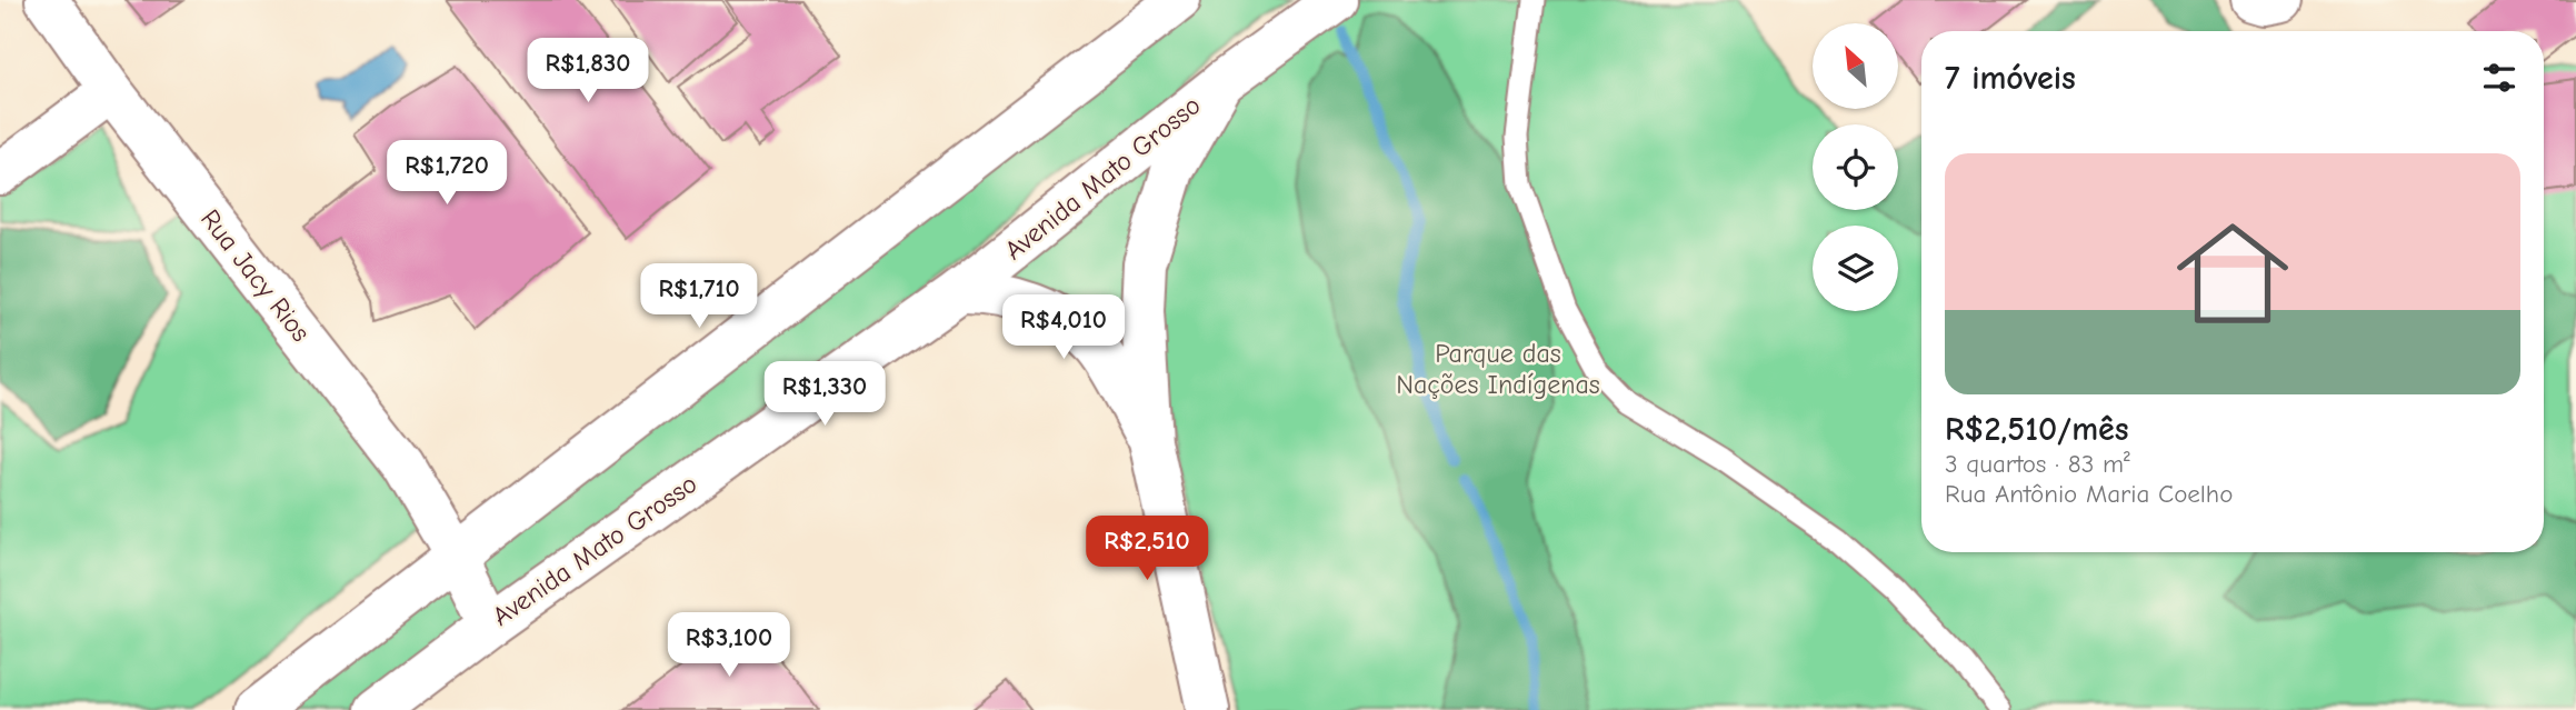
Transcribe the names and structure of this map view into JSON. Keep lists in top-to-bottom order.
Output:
{
  "streets": {
    "main road": ["Avenida Mato Grosso", "Rua Jacy Rios"]
  },
  "crossings": [
    ["Avenida Mato Grosso", "Rua Jacy Rios"]
  ],
  "parks": ["Parque das Nações Indígenas"],
  "north": "top left",
  "page": {
    "heading": "7 imóveis",
    "price": [
      "R$1,830",
      "R$1,720",
      "R$1,710",
      "R$4,010",
      "R$1,330",
      "R$2,510",
      "R$3,100"
    ],
    "list": [
      {
        "name": "R$2,510/mês",
        "note": "3 quartos · 83 m² · Rua Antônio Maria Coelho"
      }
    ]
  }
}
